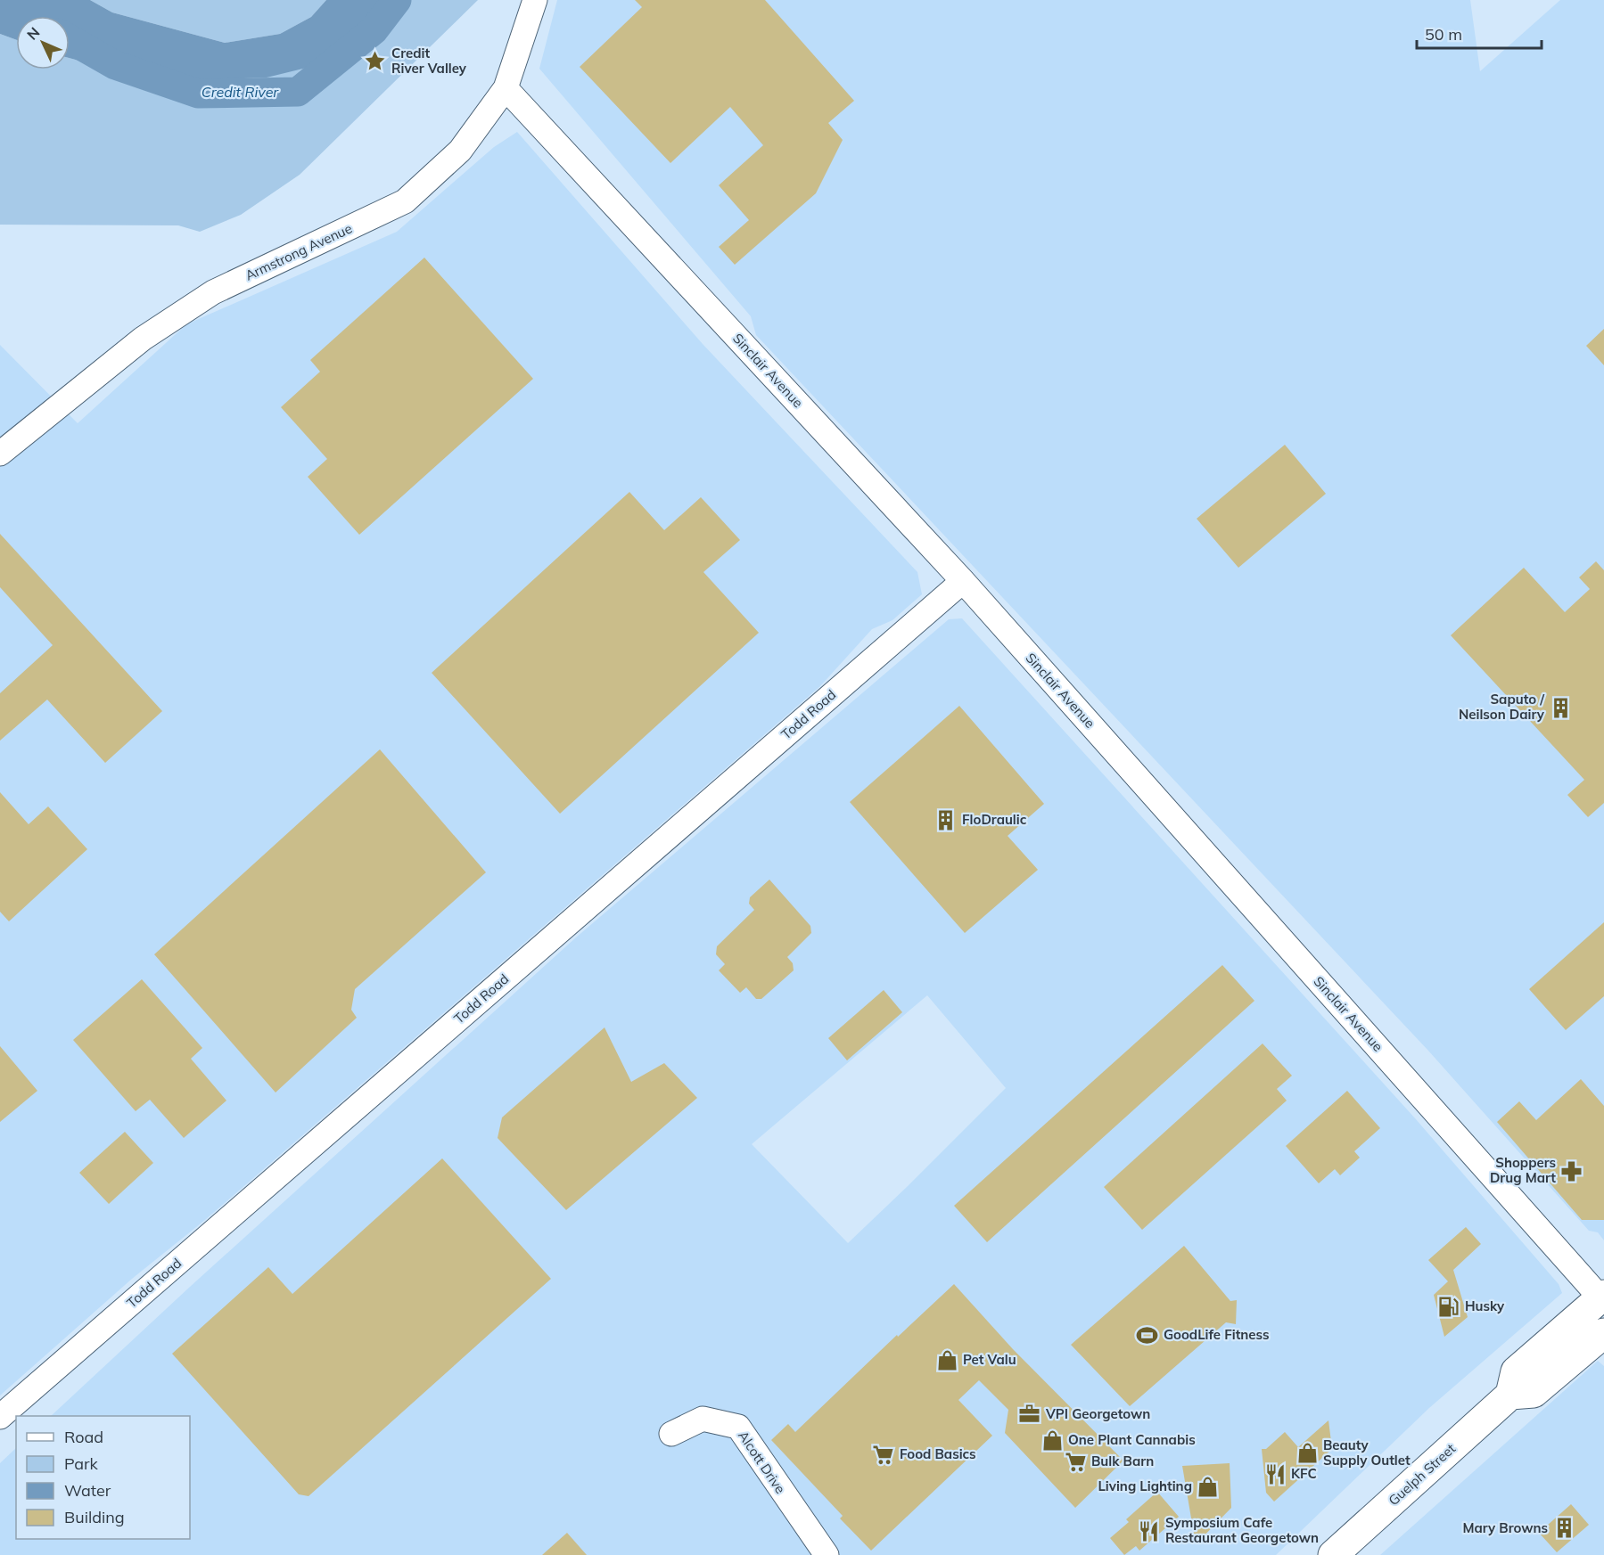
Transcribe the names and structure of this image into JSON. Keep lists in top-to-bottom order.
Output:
{
  "streets": {
    "main road": ["Guelph Street"],
    "street": [
      "Armstrong Avenue",
      "Sinclair Avenue",
      "Todd Road",
      "Alcott Drive"
    ]
  },
  "crossings": [
    ["Armstrong Avenue", "Sinclair Avenue"],
    ["Sinclair Avenue", "Todd Road"]
  ],
  "water": ["Credit River"],
  "places": {
    "place": ["Credit River Valley"],
    "building": ["Saputo / Neilson Dairy", "FloDraulic", "Mary Browns"],
    "pharmacy": ["Shoppers Drug Mart"],
    "fuel station": ["Husky"],
    "sports": ["GoodLife Fitness"],
    "shop": [
      "Pet Valu",
      "One Plant Cannabis",
      "Beauty Supply Outlet",
      "Living Lighting"
    ],
    "office": ["VPI Georgetown"],
    "supermarket": ["Food Basics", "Bulk Barn"],
    "restaurant": ["KFC", "Symposium Cafe Restaurant Georgetown"]
  },
  "legend": [
    "Road",
    "Park",
    "Water",
    "Building"
  ],
  "scale_bar": "50 m",
  "north": "top left"
}
